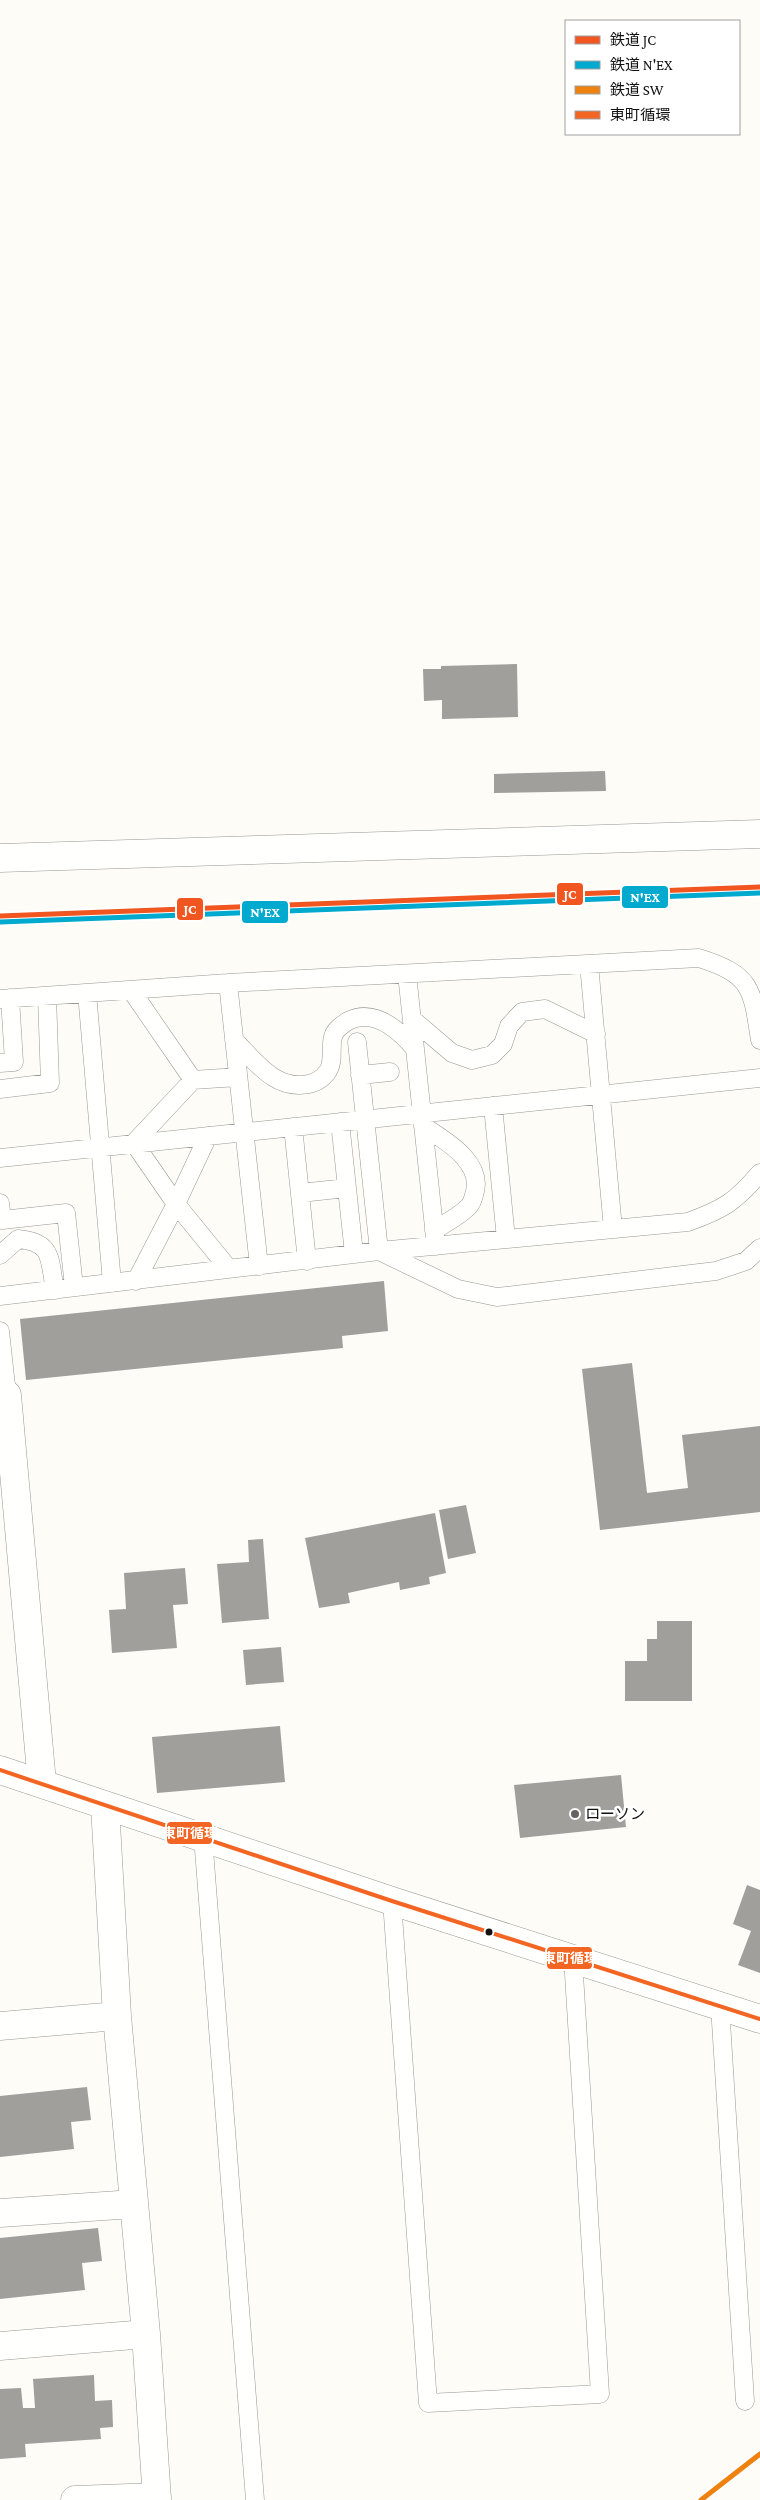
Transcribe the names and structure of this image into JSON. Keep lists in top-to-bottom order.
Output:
{
  "places": ["ローソン"],
  "lines": [
    "rail line JC",
    "rail line N'EX",
    "transit line 東町循環",
    "rail line SW"
  ],
  "legend": [
    "鉄道 JC",
    "鉄道 N'EX",
    "鉄道 SW",
    "東町循環"
  ]
}
